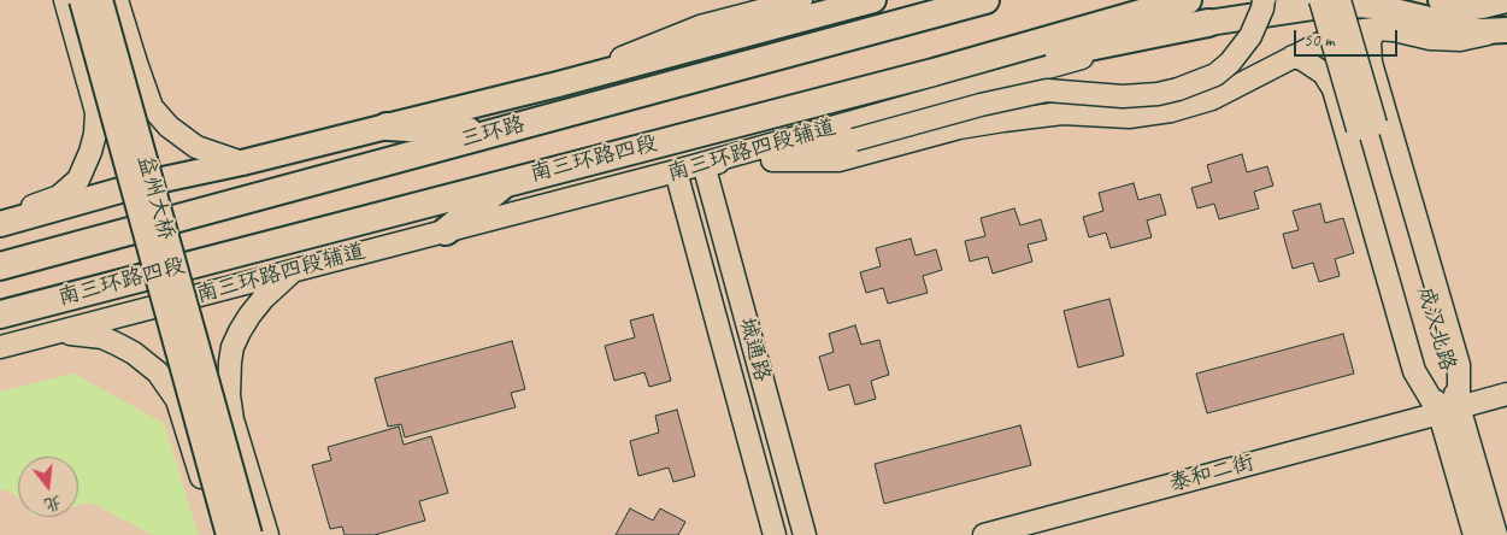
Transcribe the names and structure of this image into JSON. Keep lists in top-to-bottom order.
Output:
{
  "streets": {
    "highway": ["三环路", "南三环路四段"],
    "main road": [
      "南三环路四段辅道",
      "益州大桥",
      "成汉北路",
      "城通路",
      "泰和二街"
    ]
  },
  "crossings": [
    ["南三环路四段辅道", "城通路"],
    ["成汉北路", "泰和二街"]
  ],
  "scale_bar": "50 m",
  "north": "bottom"
}
